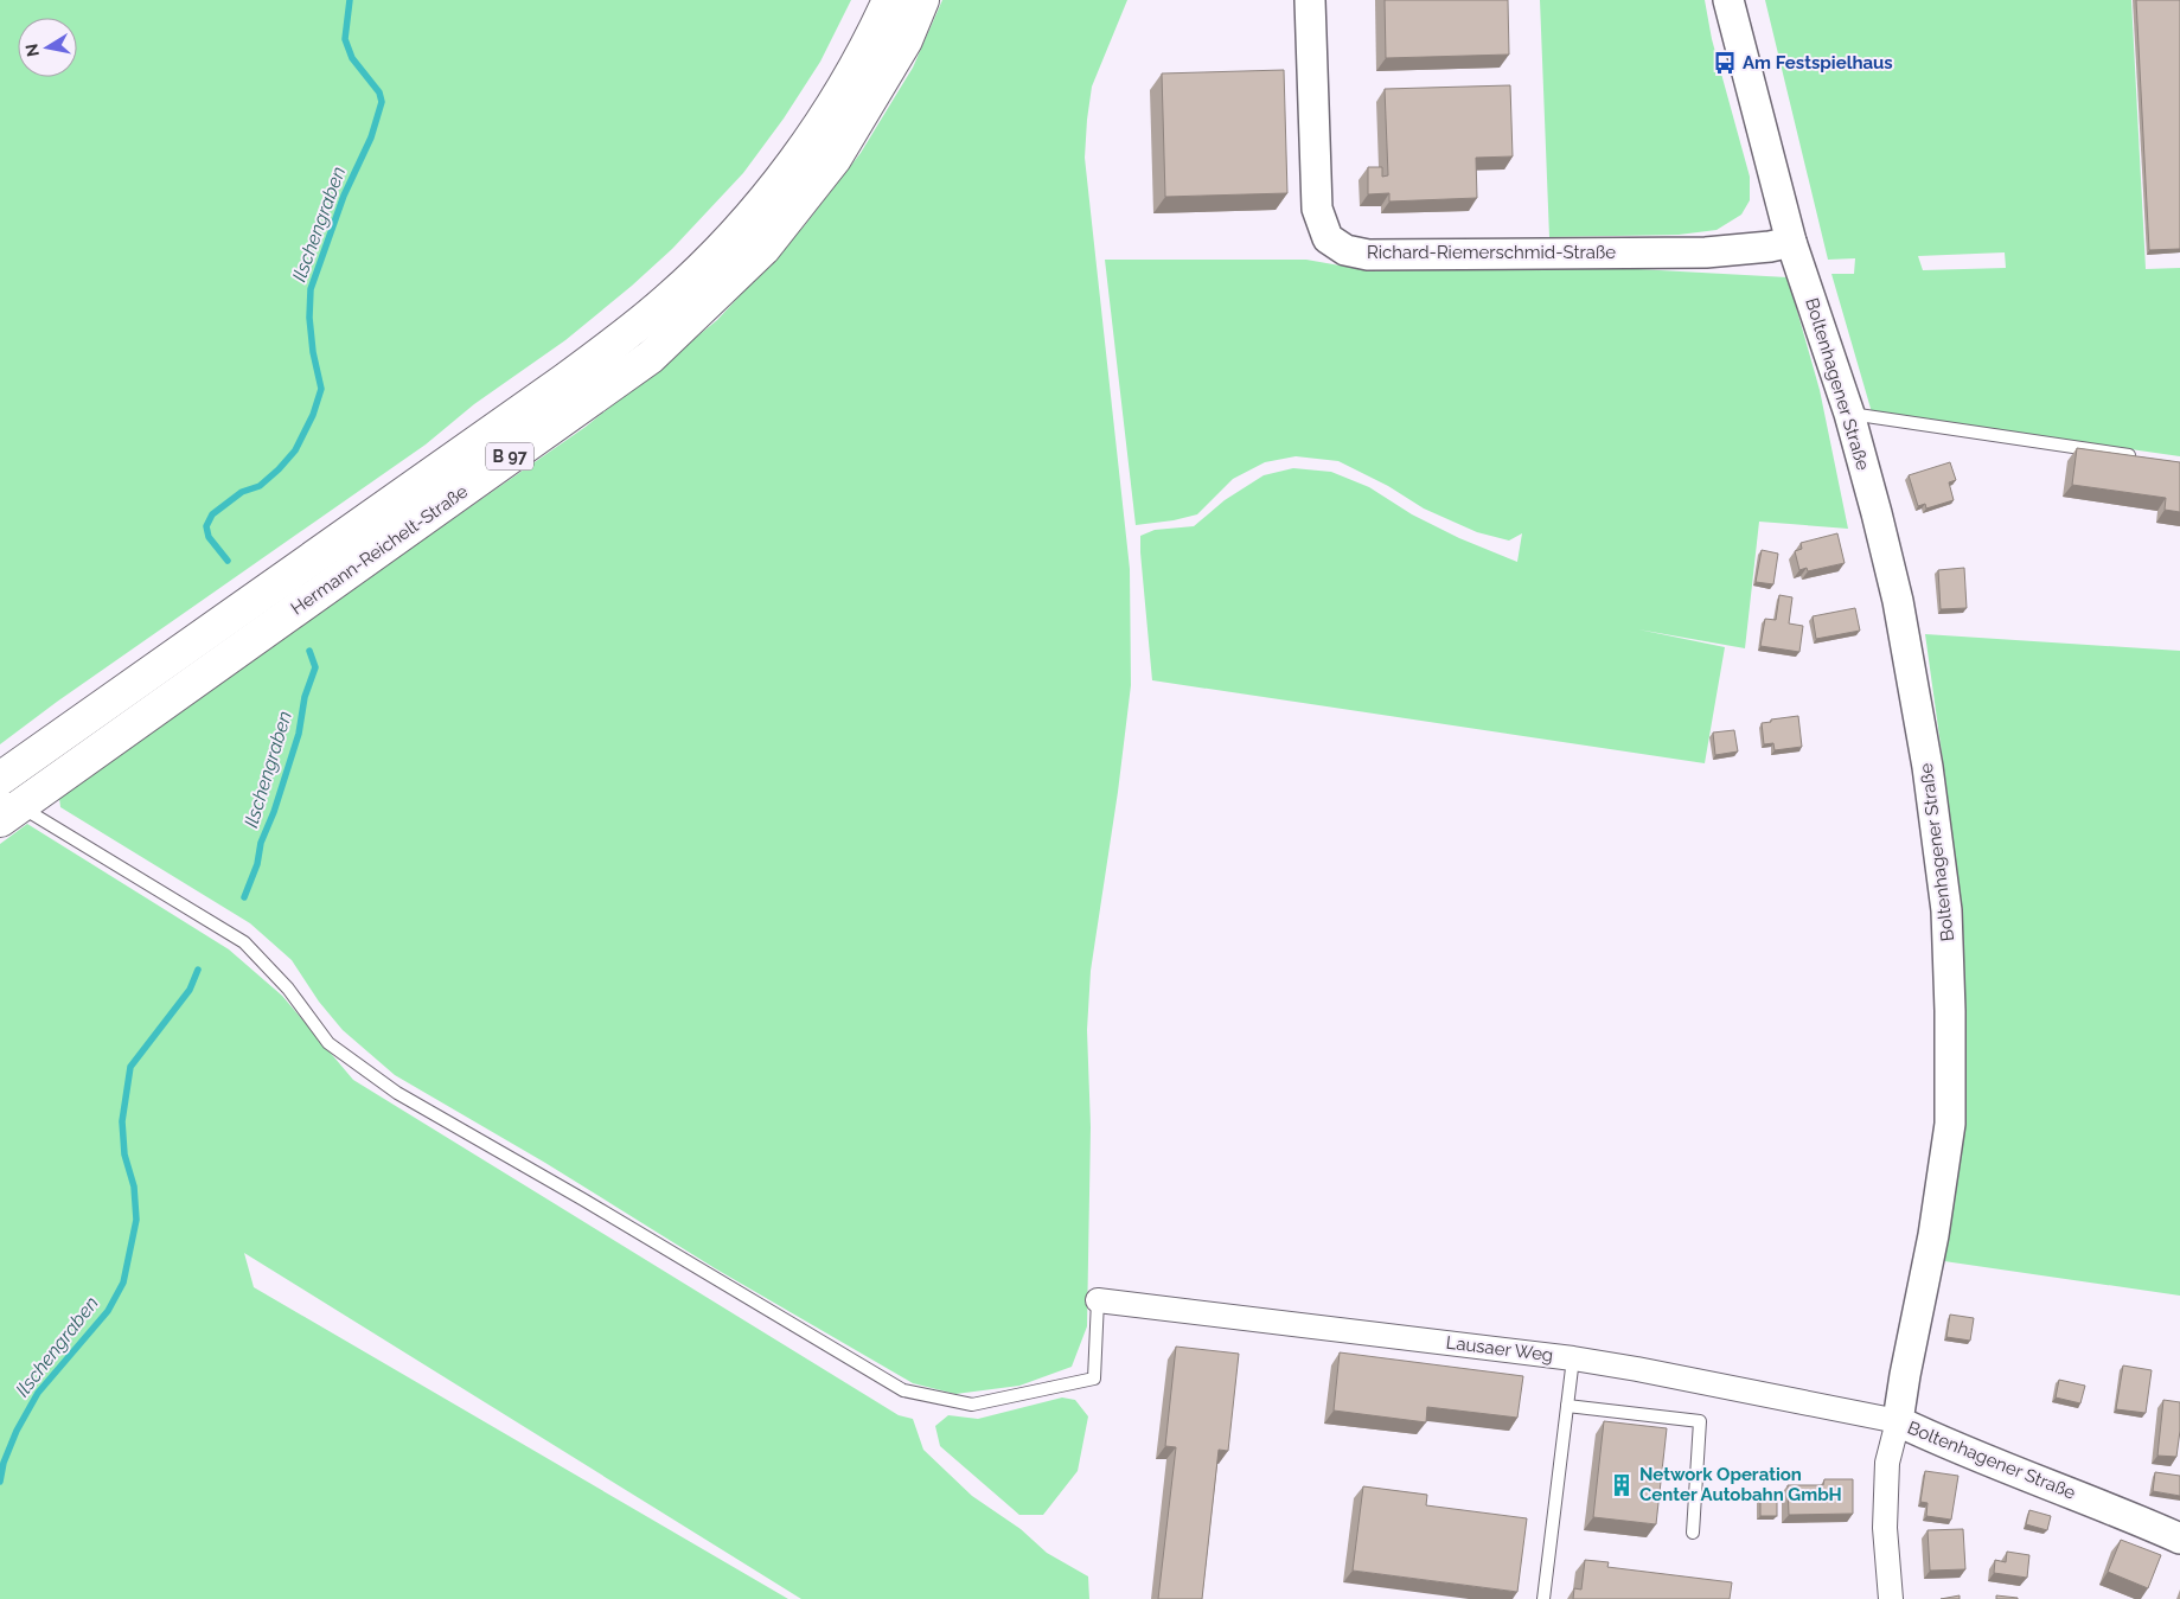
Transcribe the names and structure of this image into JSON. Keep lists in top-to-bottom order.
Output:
{
  "streets": {
    "main road": ["B 97", "Hermann-Reichelt-Straße"],
    "street": ["Richard-Riemerschmid-Straße", "Boltenhagener Straße", "Lausaer Weg"]
  },
  "crossings": [
    ["Richard-Riemerschmid-Straße", "Boltenhagener Straße"],
    ["Boltenhagener Straße", "Lausaer Weg"]
  ],
  "water": ["Ilschengraben"],
  "places": {
    "bus stop": ["Am Festspielhaus"],
    "building": ["Network Operation Center Autobahn GmbH"]
  },
  "north": "left"
}
